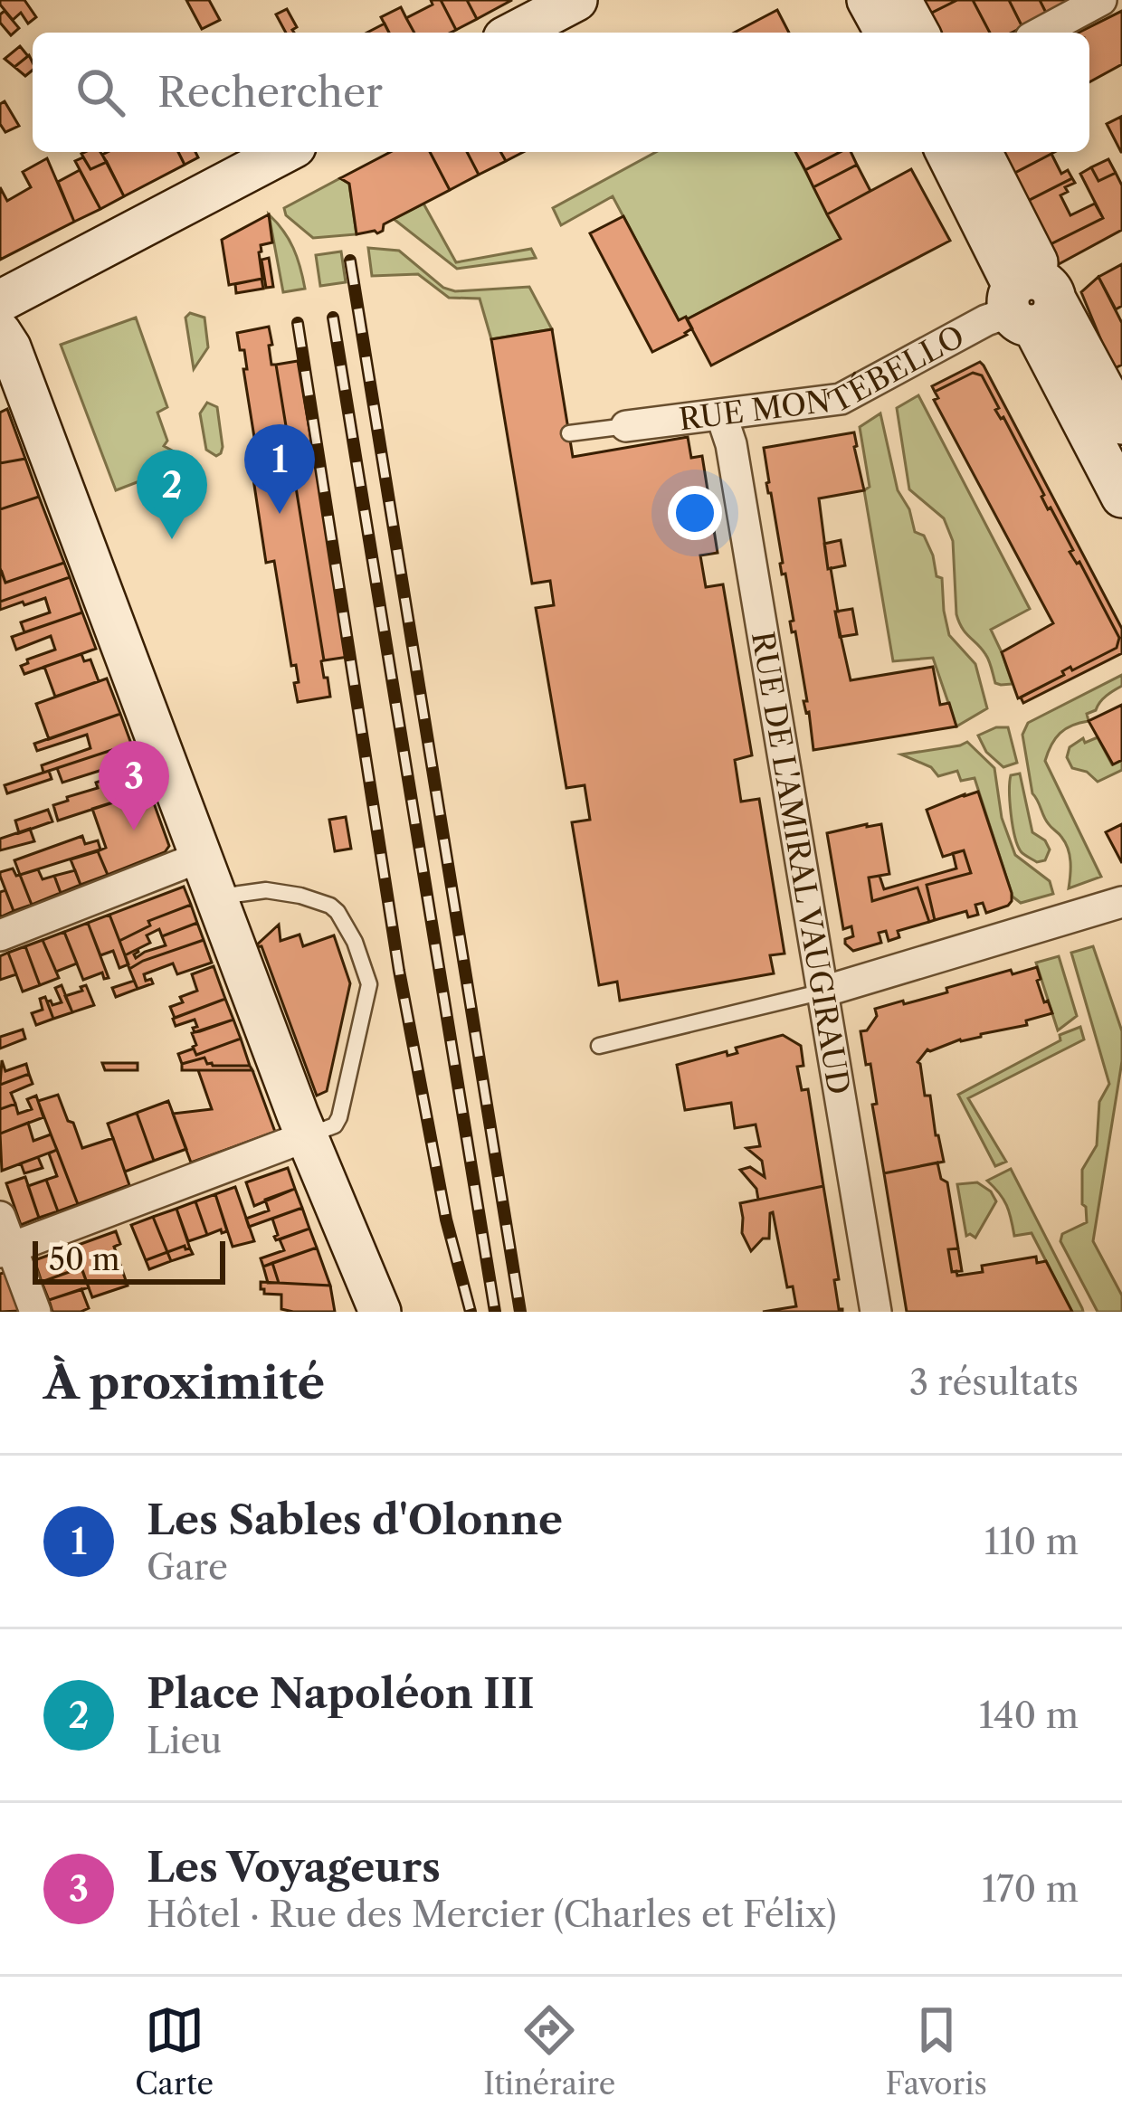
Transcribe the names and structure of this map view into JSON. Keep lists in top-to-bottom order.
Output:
{
  "streets": {
    "street": ["RUE MONTÉBELLO", "RUE DE L'AMIRAL VAUGIRAUD"]
  },
  "crossings": [
    ["RUE MONTÉBELLO", "RUE DE L'AMIRAL VAUGIRAUD"]
  ],
  "scale_bar": "50 m",
  "page": {
    "search": "Rechercher",
    "pins": ["1", "2", "3"],
    "scale": "50 m",
    "heading": ["À proximité", "3 résultats"],
    "list": [
      {
        "mark": "1",
        "name": "Les Sables d'Olonne",
        "note": "Gare",
        "value": "110 m"
      },
      {
        "mark": "2",
        "name": "Place Napoléon III",
        "note": "Lieu",
        "value": "140 m"
      },
      {
        "mark": "3",
        "name": "Les Voyageurs",
        "note": "Hôtel · Rue des Mercier (Charles et Félix)",
        "value": "170 m"
      }
    ],
    "nav": ["Carte", "Itinéraire", "Favoris"]
  }
}
